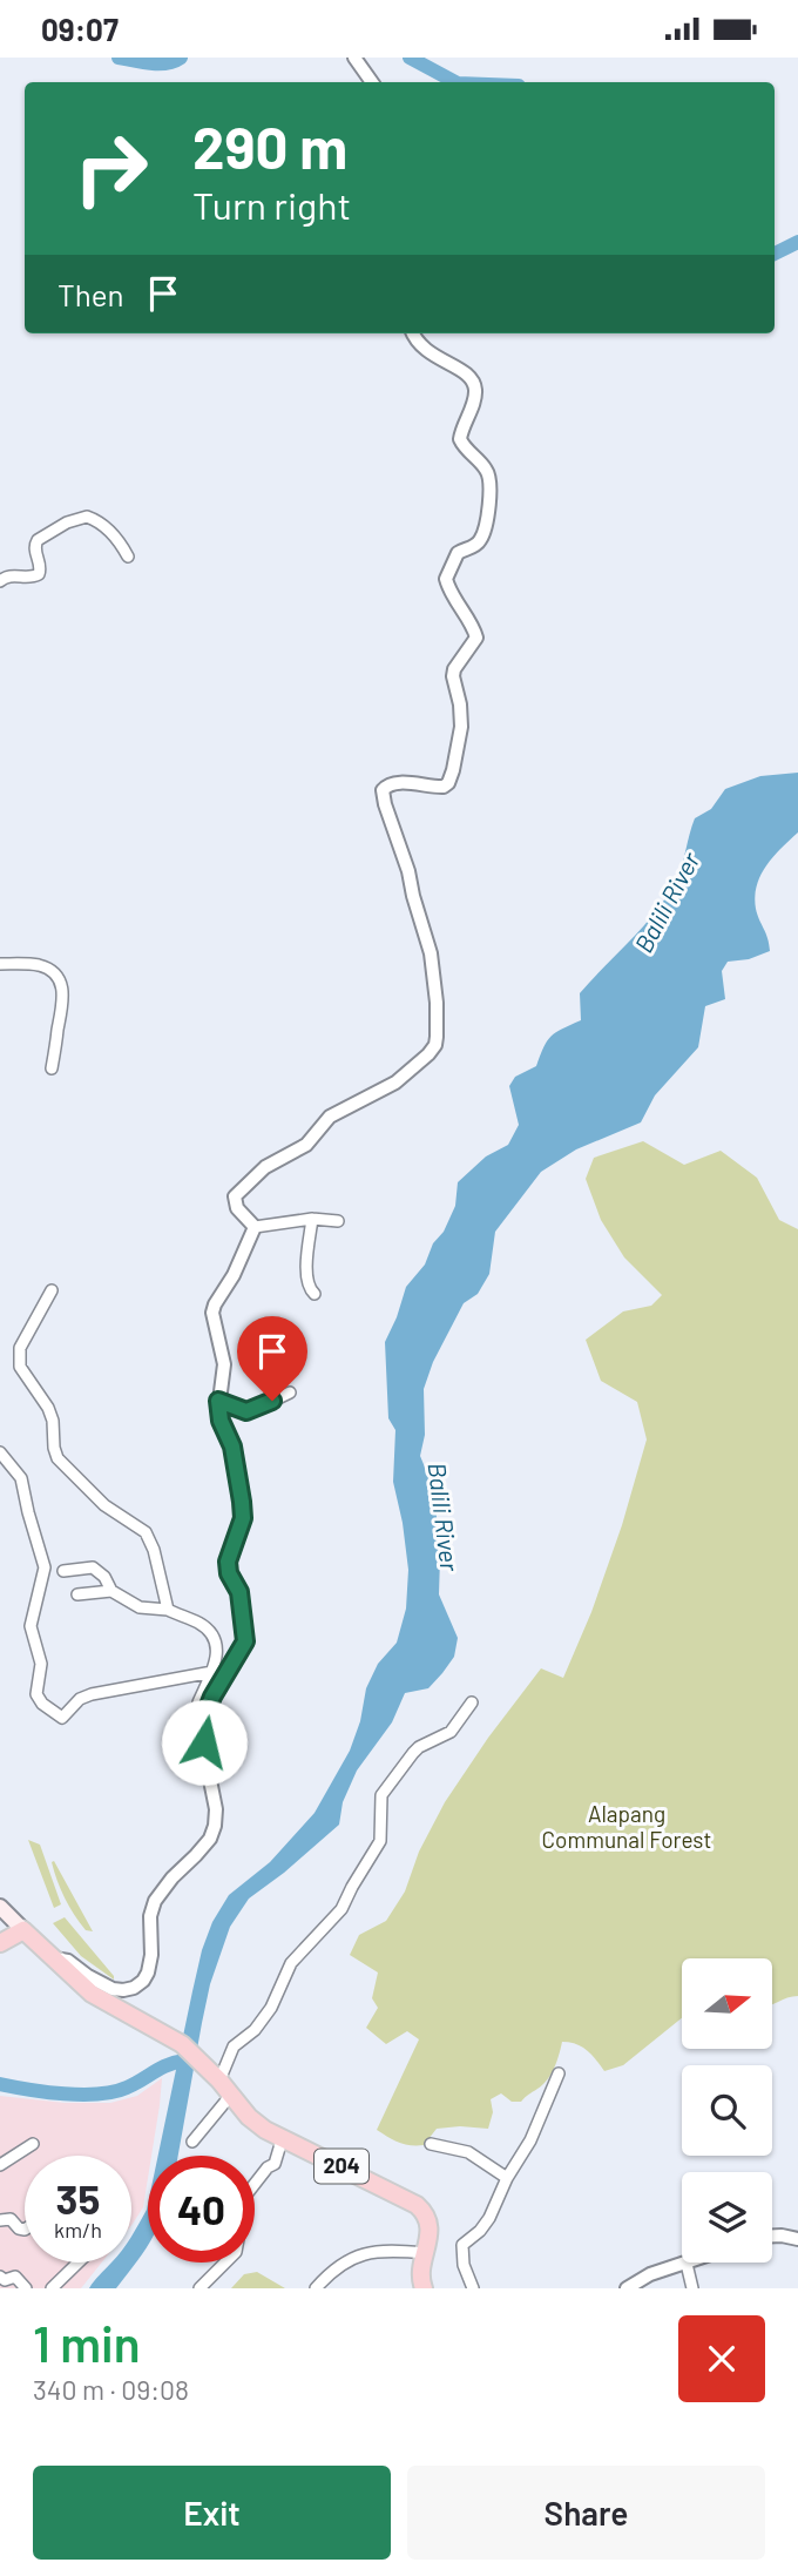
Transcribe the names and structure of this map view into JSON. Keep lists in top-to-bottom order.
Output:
{
  "streets": {
    "highway": ["204"]
  },
  "water": ["Balili River"],
  "parks": ["Alapang Communal Forest"],
  "north": "right",
  "page": {
    "status": "09:07",
    "turn": ["290 m", "Turn right"],
    "then": "Then",
    "speed": "35 km/h",
    "limit": "40",
    "heading": ["1 min", "340 m · 09:08"],
    "buttons": ["Exit", "Share"]
  }
}
